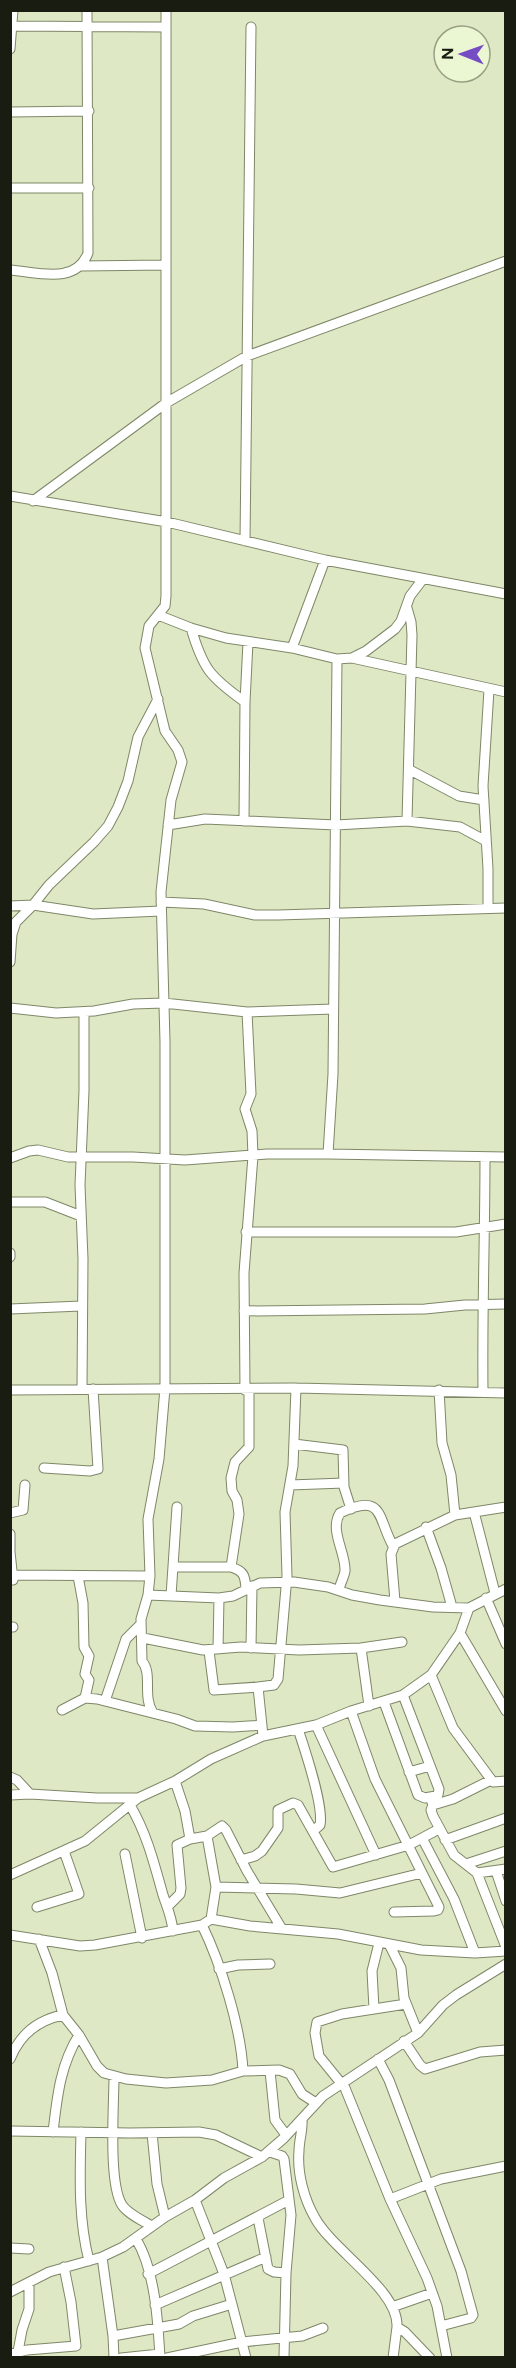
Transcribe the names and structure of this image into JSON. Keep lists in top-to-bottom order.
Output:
{
  "north": "left"
}
